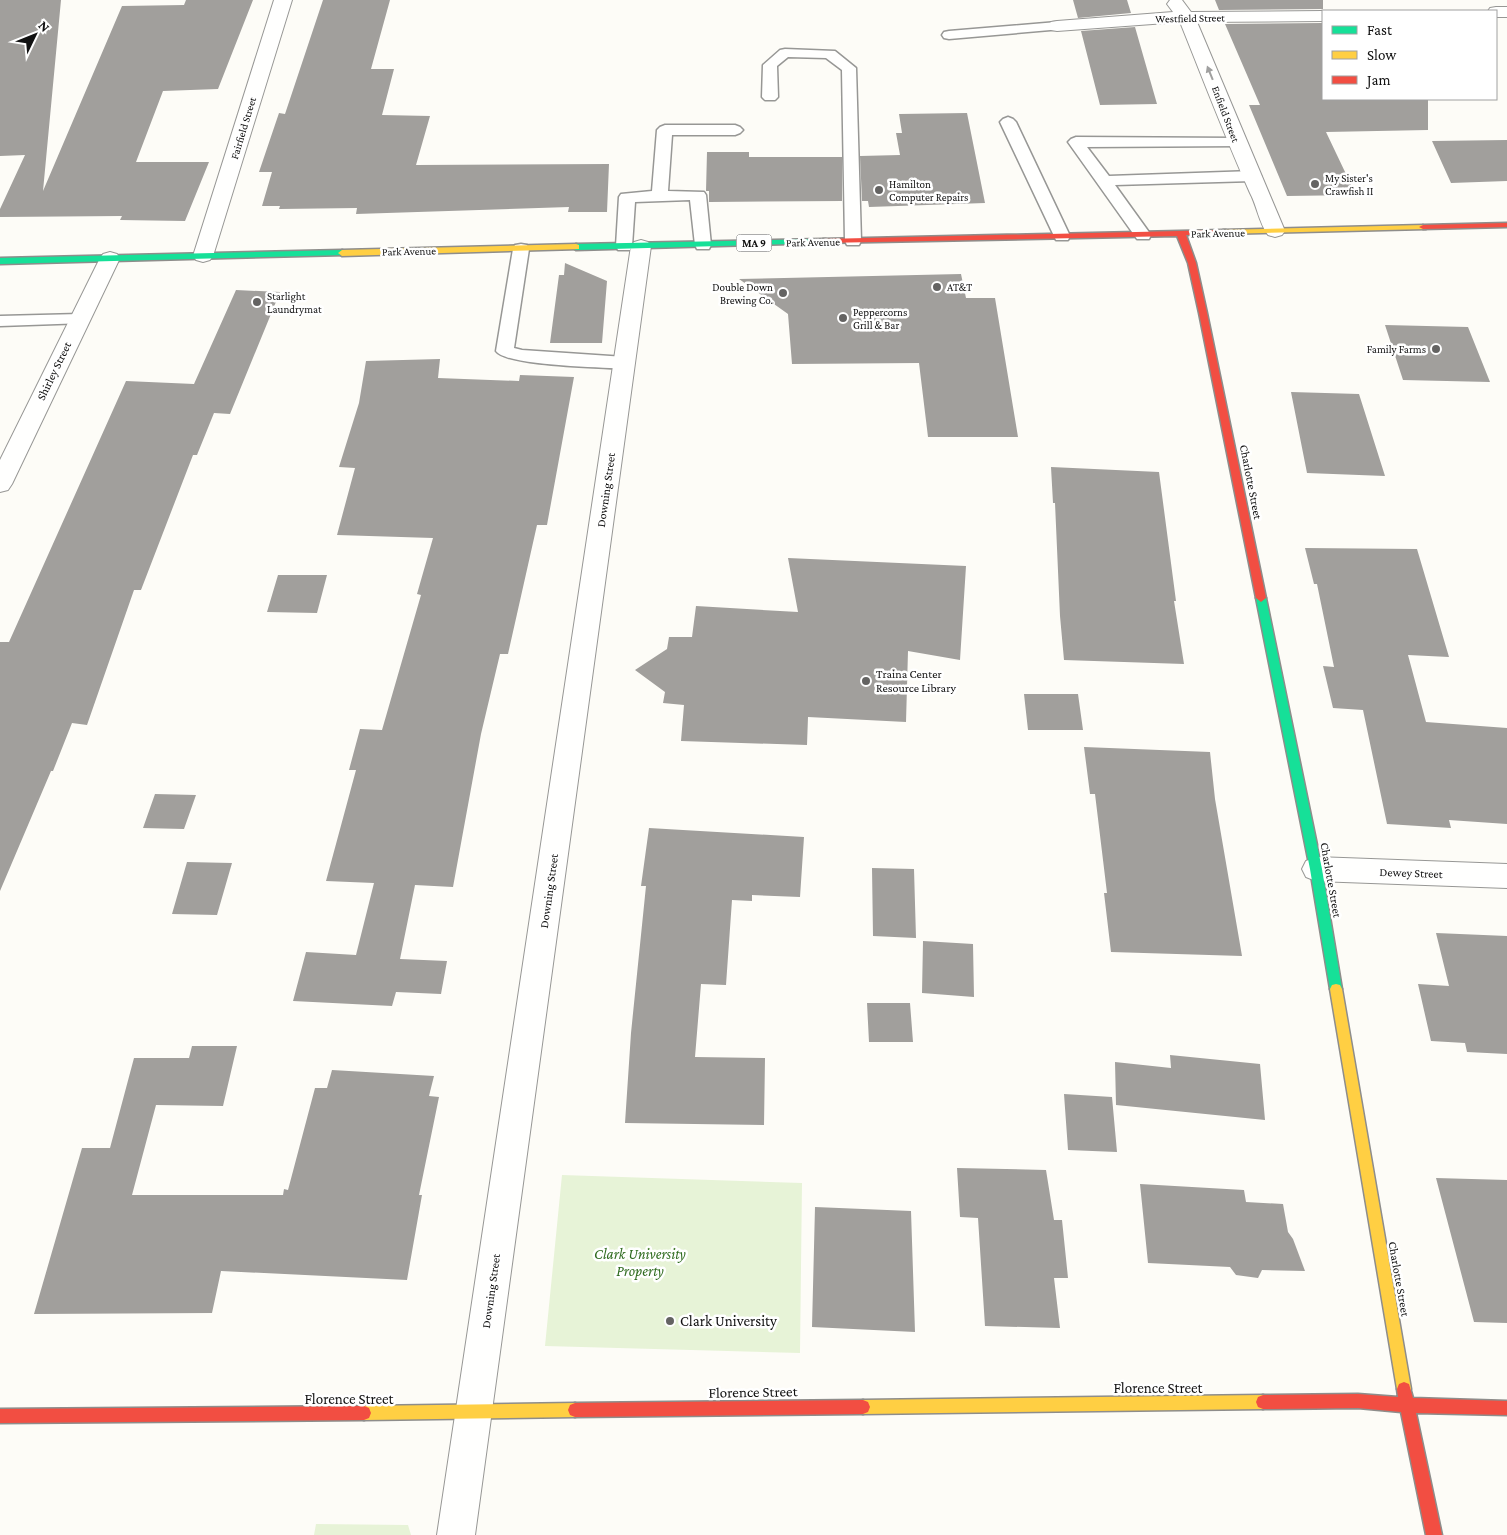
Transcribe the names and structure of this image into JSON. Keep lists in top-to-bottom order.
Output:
{
  "streets": {
    "main road": [
      "Park Avenue",
      "MA 9",
      "Charlotte Street",
      "Florence Street"
    ],
    "street": [
      "Westfield Street",
      "Enfield Street",
      "Fairfield Street",
      "Shirley Street",
      "Downing Street",
      "Dewey Street"
    ]
  },
  "crossings": [
    ["Westfield Street", "Enfield Street"],
    ["Enfield Street", "Park Avenue"],
    ["Fairfield Street", "Park Avenue"],
    ["Park Avenue", "Shirley Street"],
    ["Park Avenue", "Charlotte Street"],
    ["Park Avenue", "Downing Street"],
    ["Charlotte Street", "Dewey Street"],
    ["Charlotte Street", "Florence Street"],
    ["Downing Street", "Florence Street"]
  ],
  "one_way": ["Enfield Street"],
  "parks": ["Clark University Property"],
  "places": [
    "My Sister's Crawfish II",
    "Hamilton Computer Repairs",
    "AT&T",
    "Double Down Brewing Co.",
    "Starlight Laundrymat",
    "Peppercorns Grill & Bar",
    "Family Farms",
    "Traina Center Resource Library",
    "Clark University"
  ],
  "legend": ["Fast", "Slow", "Jam"],
  "north": "top right"
}
